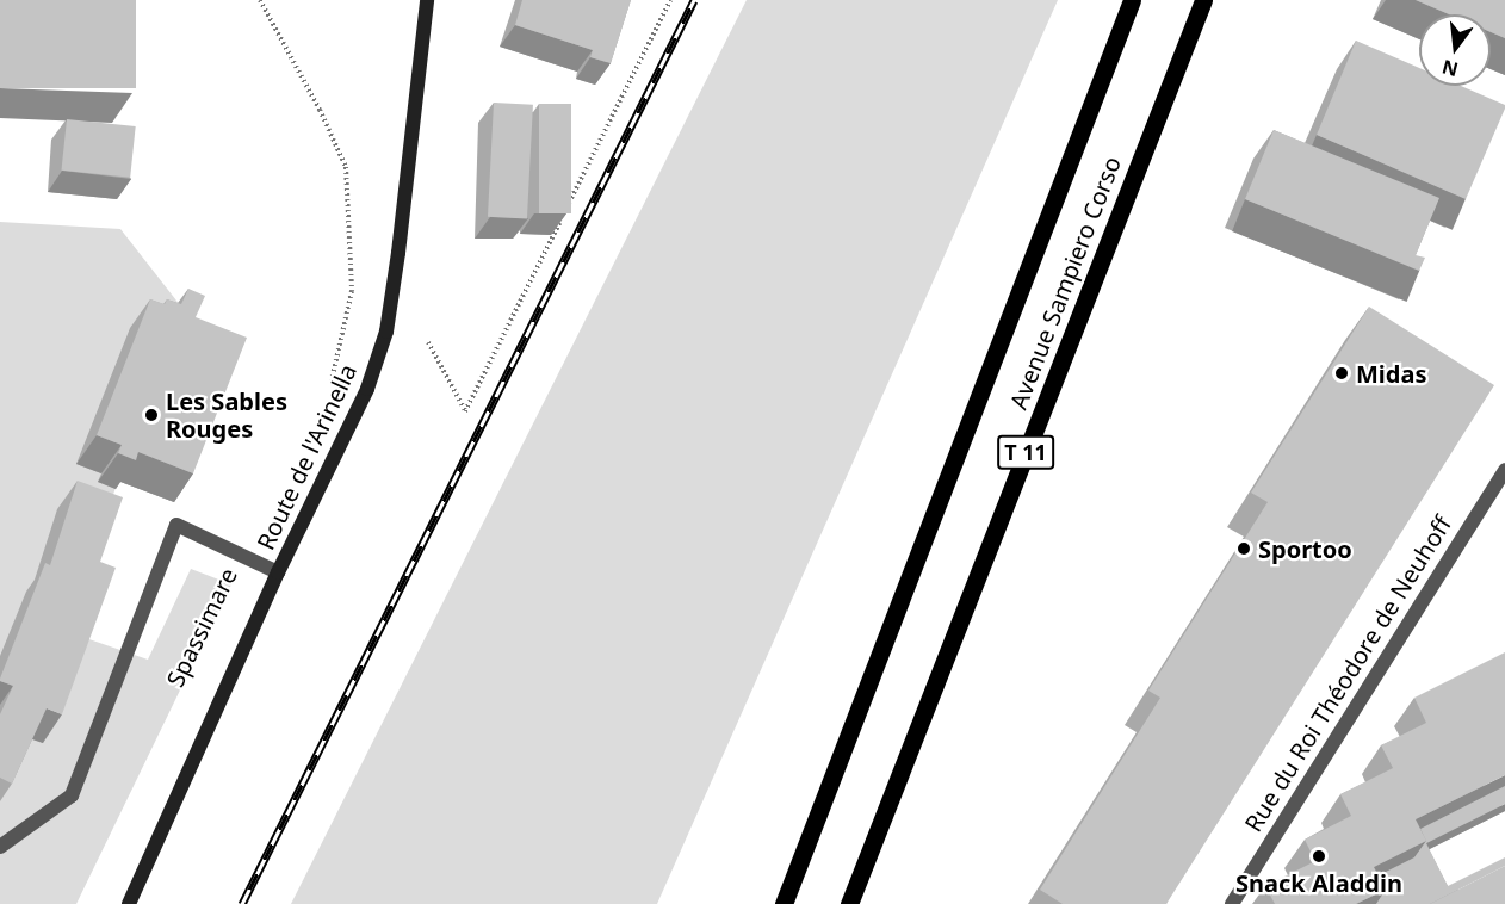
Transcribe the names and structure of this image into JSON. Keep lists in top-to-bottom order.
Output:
{
  "streets": {
    "main road": ["Avenue Sampiero Corso", "T 11"],
    "street": ["Route de l'Arinella", "Rue du Roi Théodore de Neuhoff"]
  },
  "places": [
    "Midas",
    "Les Sables Rouges",
    "Sportoo",
    "Snack Aladdin"
  ],
  "north": "bottom"
}
